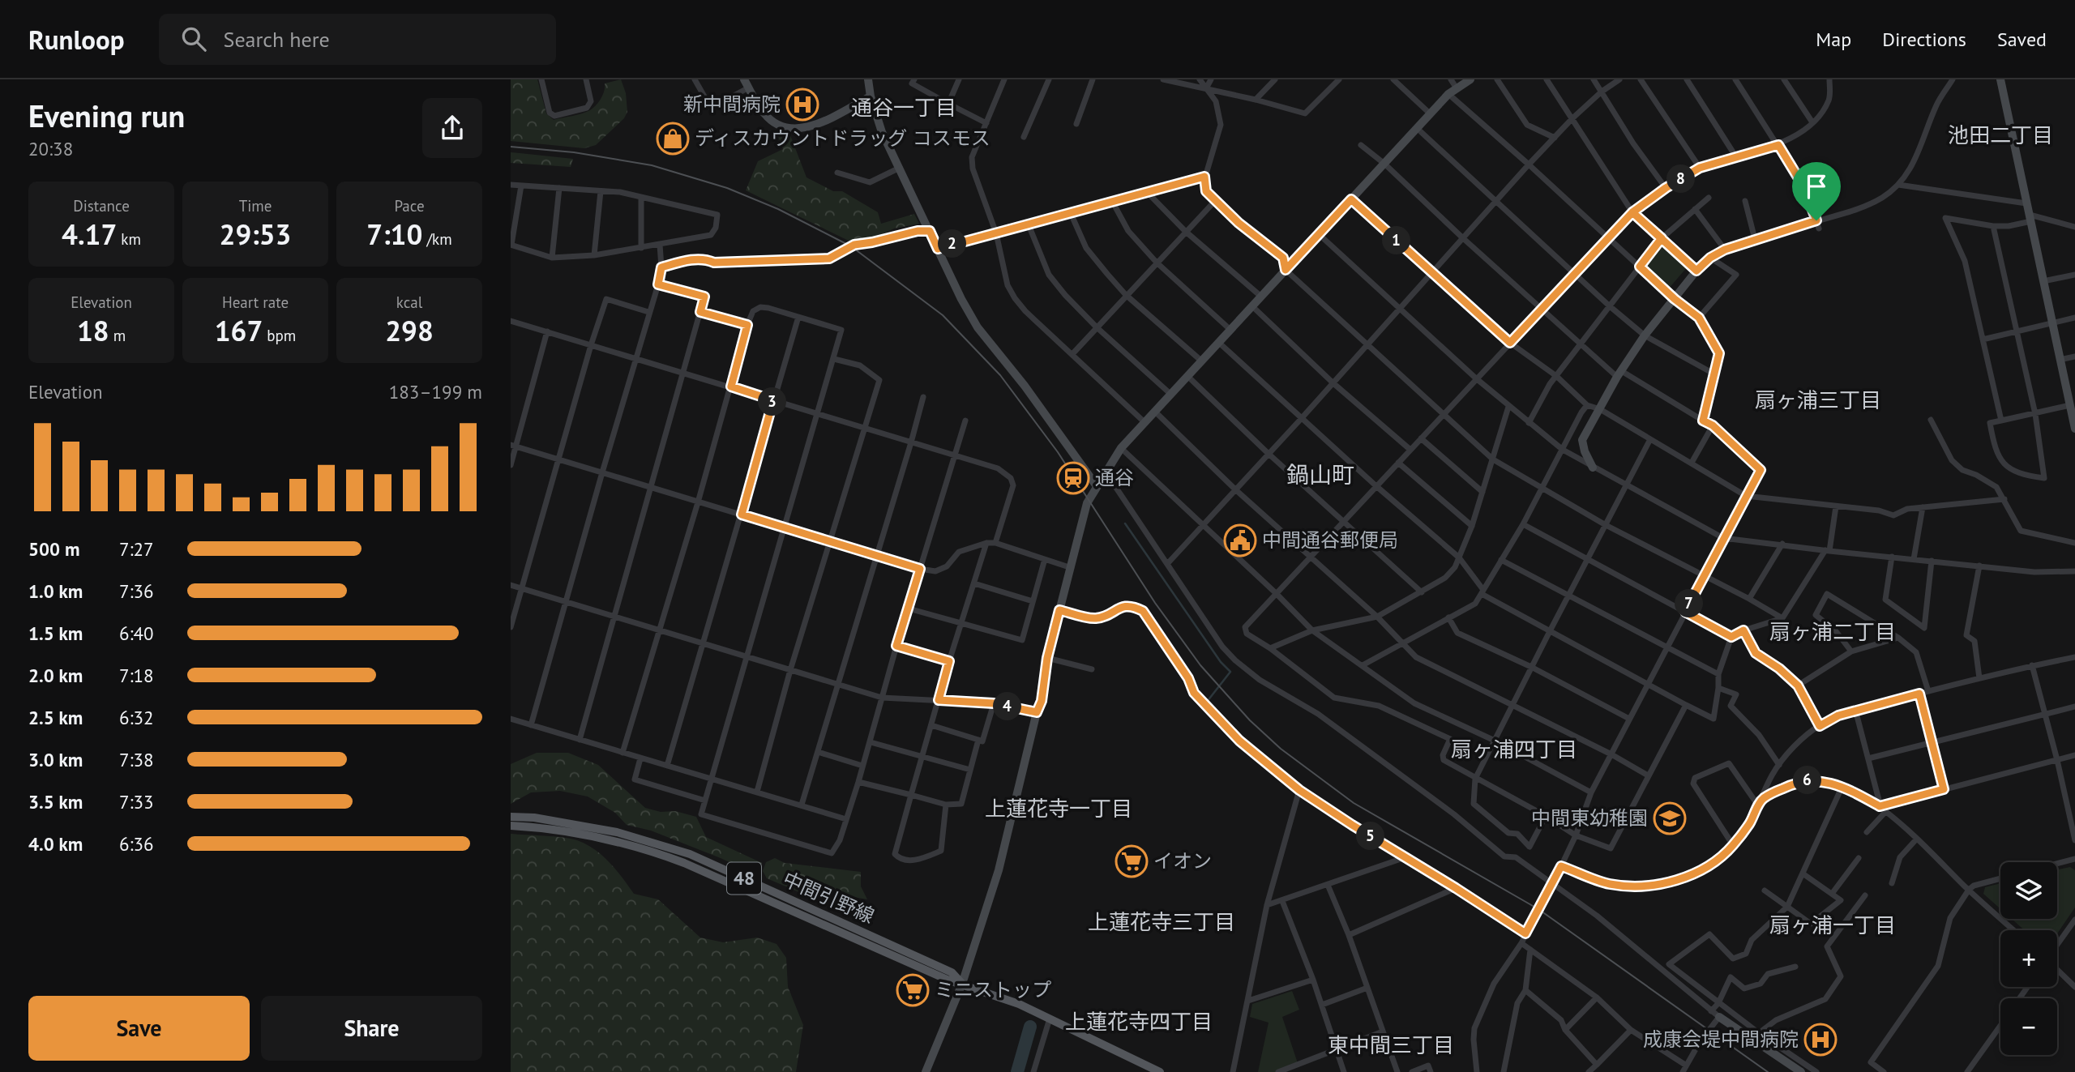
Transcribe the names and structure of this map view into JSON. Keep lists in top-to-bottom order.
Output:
{
  "streets": {
    "main road": ["48", "中間引野線"]
  },
  "districts": [
    "通谷一丁目",
    "池田二丁目",
    "扇ヶ浦三丁目",
    "鍋山町",
    "扇ヶ浦二丁目",
    "扇ヶ浦四丁目",
    "上蓮花寺一丁目",
    "上蓮花寺三丁目",
    "扇ヶ浦一丁目",
    "上蓮花寺四丁目",
    "東中間三丁目"
  ],
  "places": {
    "hospital": ["新中間病院", "成康会堤中間病院"],
    "shop": ["ディスカウントドラッグ コスモス"],
    "station": ["通谷"],
    "public building": ["中間通谷郵便局"],
    "school or university": ["中間東幼稚園"],
    "supermarket": ["イオン", "ミニストップ"]
  },
  "page": {
    "header": "Runloop",
    "search": "Search here",
    "nav": ["Map", "Directions", "Saved"],
    "heading": ["Evening run", "20:38"],
    "pins": [
      "8",
      "1",
      "2",
      "3",
      "7",
      "4",
      "6",
      "5"
    ],
    "stats": [
      ["Distance", "4.17 km"],
      ["Time", "29:53"],
      ["Pace", "7:10 /km"],
      ["Elevation", "18 m"],
      ["Heart rate", "167 bpm"],
      ["kcal", "298"]
    ],
    "chart": ["Elevation", "183–199 m"],
    "list": [
      {
        "name": "500 m",
        "note": "7:27"
      },
      {
        "name": "1.0 km",
        "note": "7:36"
      },
      {
        "name": "1.5 km",
        "note": "6:40"
      },
      {
        "name": "2.0 km",
        "note": "7:18"
      },
      {
        "name": "2.5 km",
        "note": "6:32"
      },
      {
        "name": "3.0 km",
        "note": "7:38"
      },
      {
        "name": "3.5 km",
        "note": "7:33"
      },
      {
        "name": "4.0 km",
        "note": "6:36"
      }
    ],
    "map_buttons": ["+", "−"],
    "buttons": ["Save", "Share"]
  }
}
